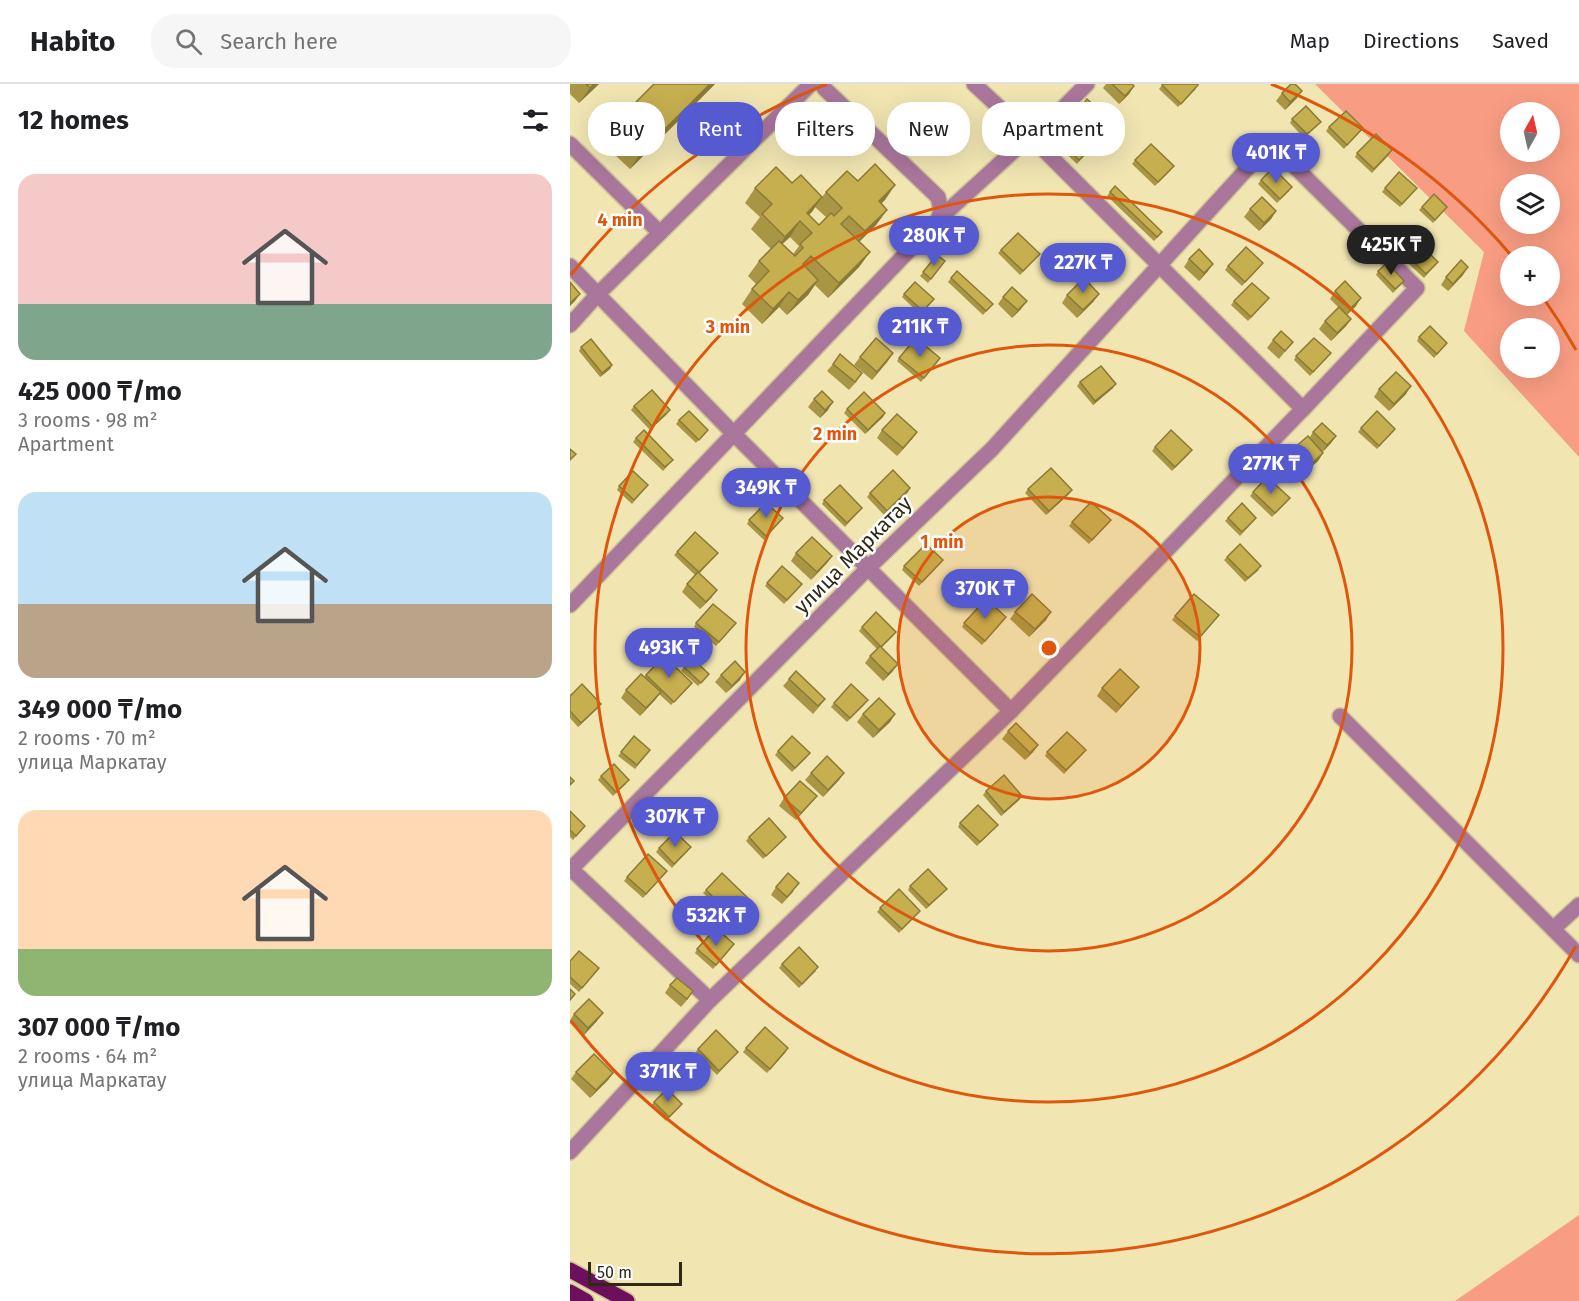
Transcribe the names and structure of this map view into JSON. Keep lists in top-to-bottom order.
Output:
{
  "streets": {
    "street": ["улица Маркатау"]
  },
  "scale_bar": "50 m",
  "north": "top",
  "page": {
    "header": "Habito",
    "search": "Search here",
    "nav": ["Map", "Directions", "Saved"],
    "heading": "12 homes",
    "map_buttons": ["+", "−"],
    "chip": [
      "Buy",
      "Rent",
      "Filters",
      "New",
      "Apartment"
    ],
    "price": [
      "401K ₸",
      "280K ₸",
      "425K ₸",
      "227K ₸",
      "211K ₸",
      "277K ₸",
      "349K ₸",
      "370K ₸",
      "493K ₸",
      "307K ₸",
      "532K ₸",
      "371K ₸"
    ],
    "list": [
      {
        "name": "425 000 ₸/mo",
        "note": "3 rooms · 98 m² · Apartment"
      },
      {
        "name": "349 000 ₸/mo",
        "note": "2 rooms · 70 m² · улица Маркатау"
      },
      {
        "name": "307 000 ₸/mo",
        "note": "2 rooms · 64 m² · улица Маркатау"
      }
    ],
    "scale": "50 m"
  },
  "rings": [
    "4 min",
    "3 min",
    "2 min",
    "1 min"
  ]
}
